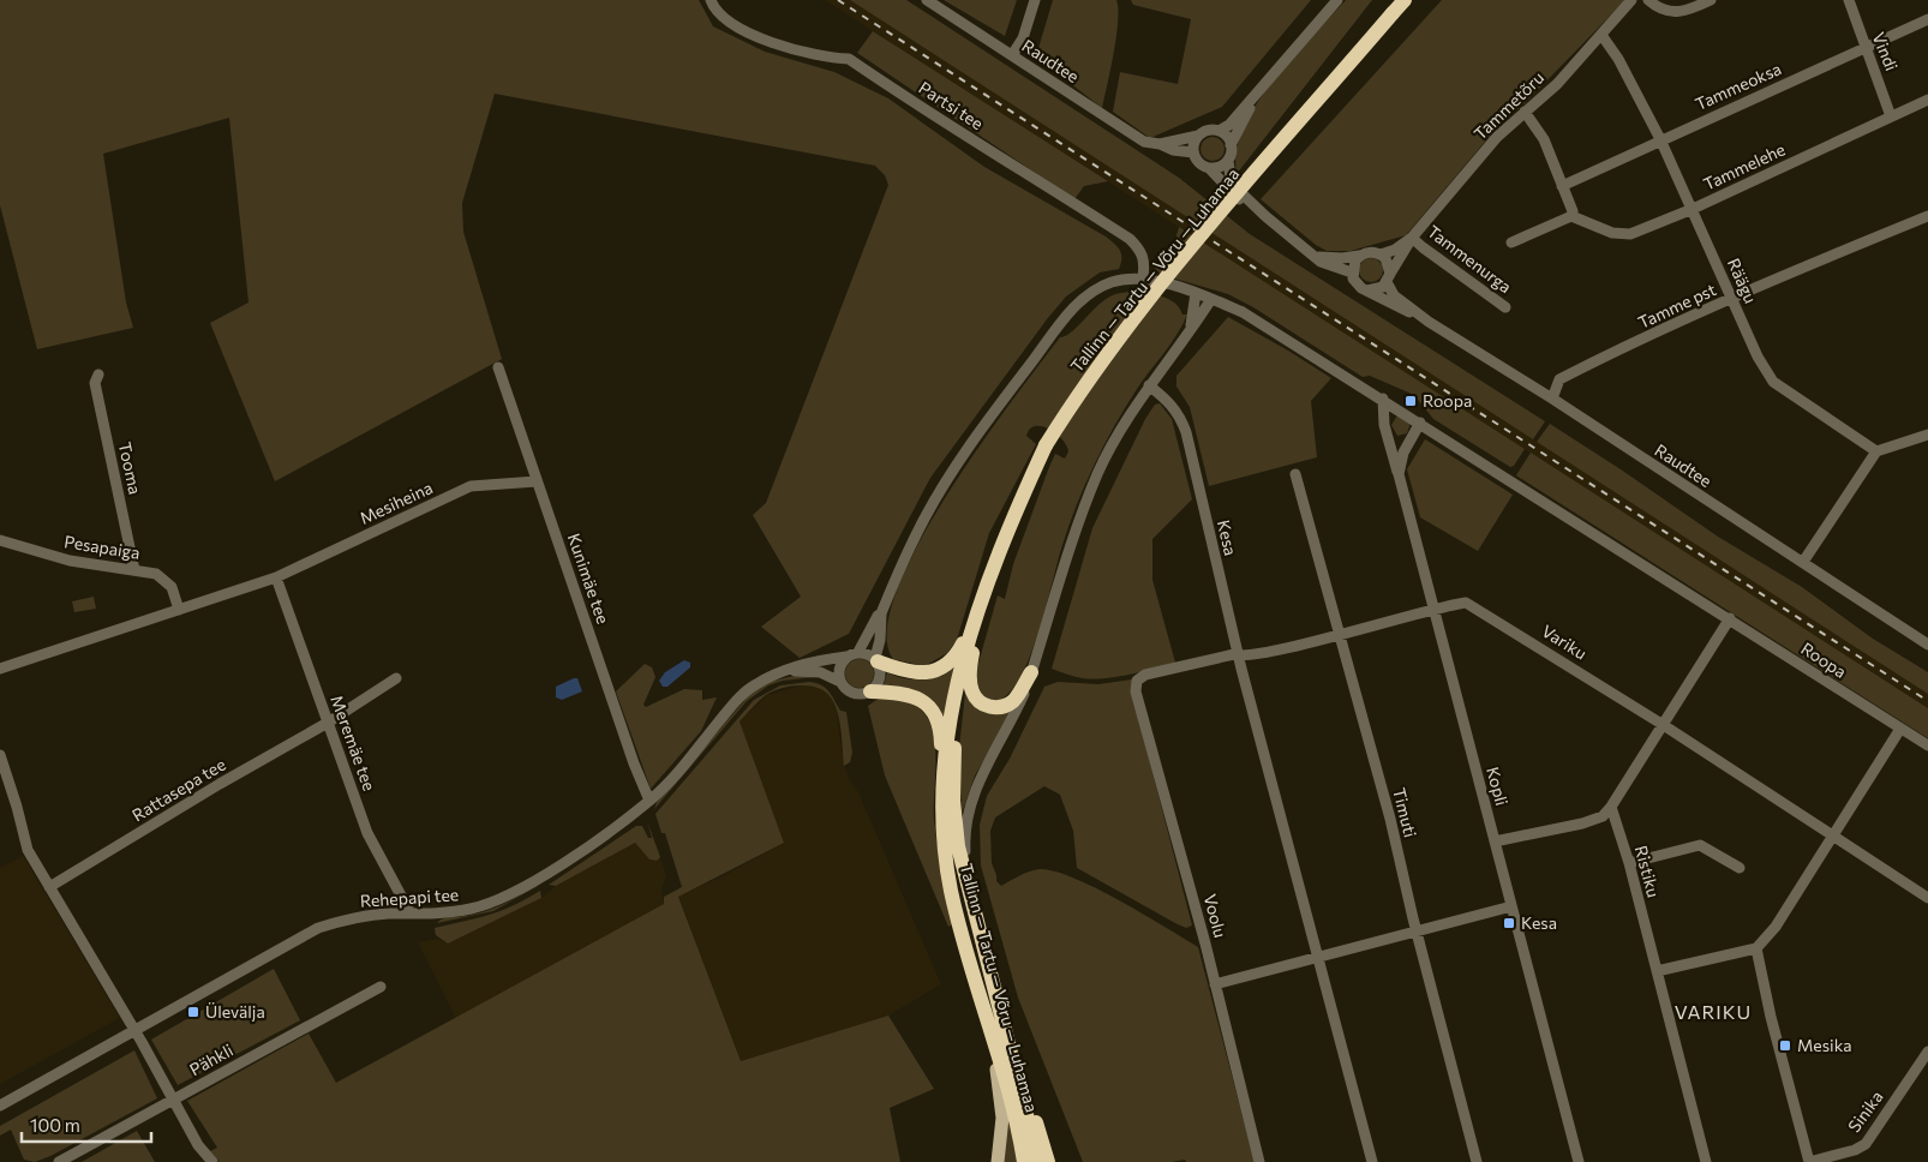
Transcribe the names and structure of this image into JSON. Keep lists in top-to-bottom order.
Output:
{
  "streets": {
    "highway": ["Tallinn — Tartu — Võru — Luhamaa"],
    "street": [
      "Vindi",
      "Raudtee",
      "Tammeoksa",
      "Partsi tee",
      "Tammetõru",
      "Tammelehe",
      "Tammenurga",
      "Räägu",
      "Tamme pst",
      "Tooma",
      "Mesiheina",
      "Kesa",
      "Pesapaiga",
      "Kunimäe tee",
      "Variku",
      "Roopa",
      "Meremäe tee",
      "Kopli",
      "Rattasepa tee",
      "Timuti",
      "Ristiku",
      "Rehepapi tee",
      "Voolu",
      "Pähkli",
      "Sinika"
    ]
  },
  "crossings": [
    ["Vindi", "Tammeoksa"],
    ["Vindi", "Tammelehe"],
    ["Raudtee", "Tammetõru"],
    ["Raudtee", "Tamme pst"],
    ["Tammeoksa", "Räägu"],
    ["Partsi tee", "Roopa"],
    ["Tammetõru", "Tammenurga"],
    ["Tammetõru", "Räägu"],
    ["Tammelehe", "Räägu"],
    ["Räägu", "Tamme pst"],
    ["Tooma", "Pesapaiga"],
    ["Mesiheina", "Kunimäe tee"],
    ["Mesiheina", "Meremäe tee"],
    ["Kesa", "Variku"],
    ["Kunimäe tee", "Rehepapi tee"],
    ["Variku", "Kopli"],
    ["Variku", "Timuti"],
    ["Variku", "Voolu"],
    ["Roopa", "Kopli"],
    ["Meremäe tee", "Rattasepa tee"],
    ["Meremäe tee", "Rehepapi tee"]
  ],
  "districts": ["VARIKU"],
  "places": {
    "transit": [
      "Roopa",
      "Kesa",
      "Ülevälja",
      "Mesika"
    ]
  },
  "scale_bar": "100 m"
}
